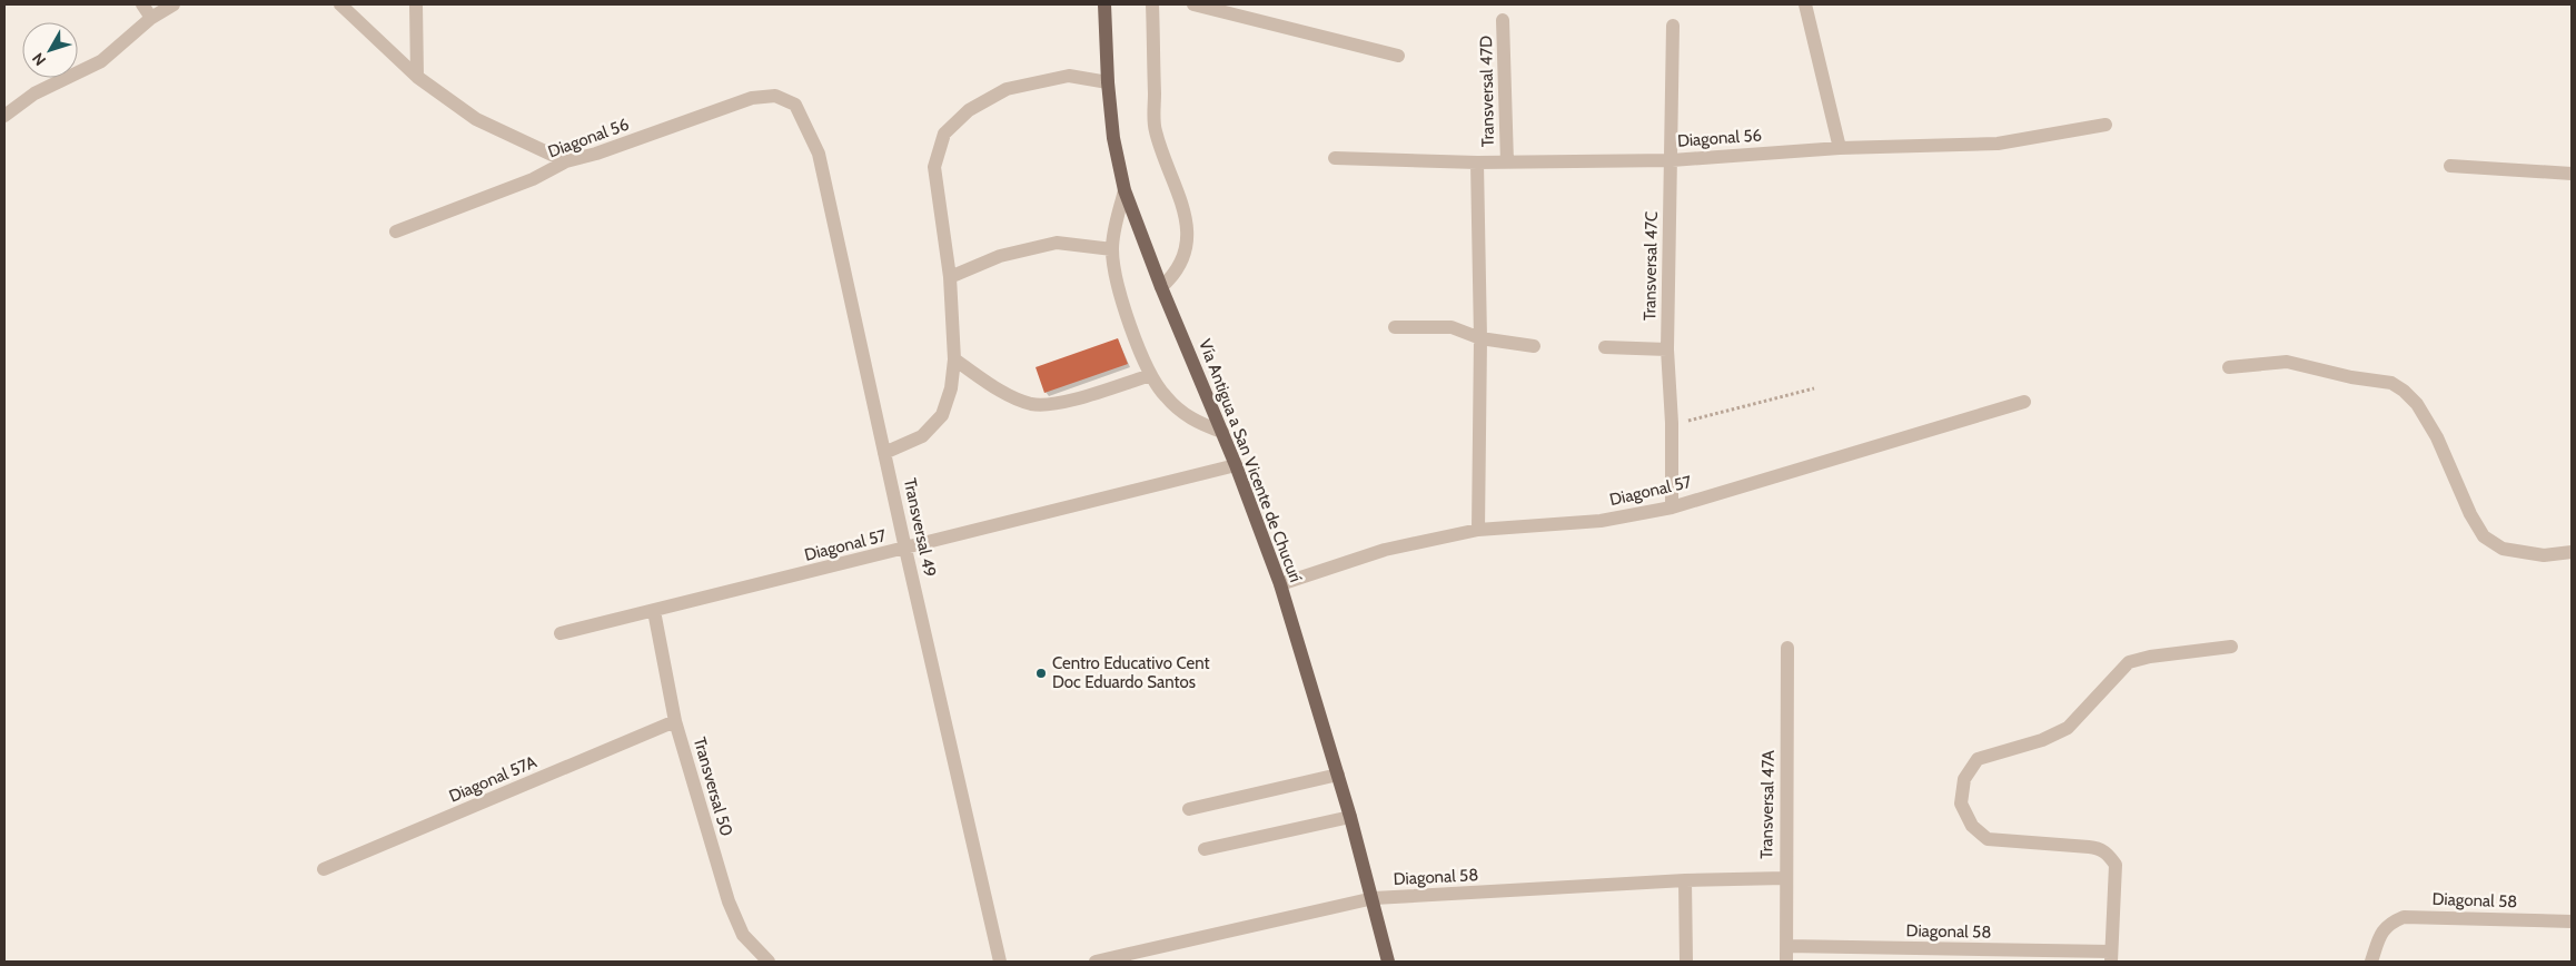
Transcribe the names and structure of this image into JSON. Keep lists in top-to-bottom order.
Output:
{
  "streets": {
    "main road": ["Vía Antigua a San Vicente de Chucurí"],
    "street": [
      "Transversal 47D",
      "Diagonal 56",
      "Transversal 47C",
      "Diagonal 57",
      "Transversal 49",
      "Diagonal 57A",
      "Transversal 50",
      "Transversal 47A",
      "Diagonal 58"
    ]
  },
  "crossings": [
    ["Transversal 47D", "Diagonal 56"],
    ["Diagonal 56", "Transversal 47C"],
    ["Diagonal 56", "Transversal 49"],
    ["Transversal 47C", "Diagonal 57"],
    ["Vía Antigua a San Vicente de Chucurí", "Diagonal 57"],
    ["Vía Antigua a San Vicente de Chucurí", "Diagonal 58"],
    ["Diagonal 57", "Transversal 49"],
    ["Diagonal 57", "Transversal 50"],
    ["Diagonal 57A", "Transversal 50"],
    ["Transversal 47A", "Diagonal 58"]
  ],
  "places": ["Centro Educativo Cent Doc Eduardo Santos"],
  "north": "bottom left"
}
